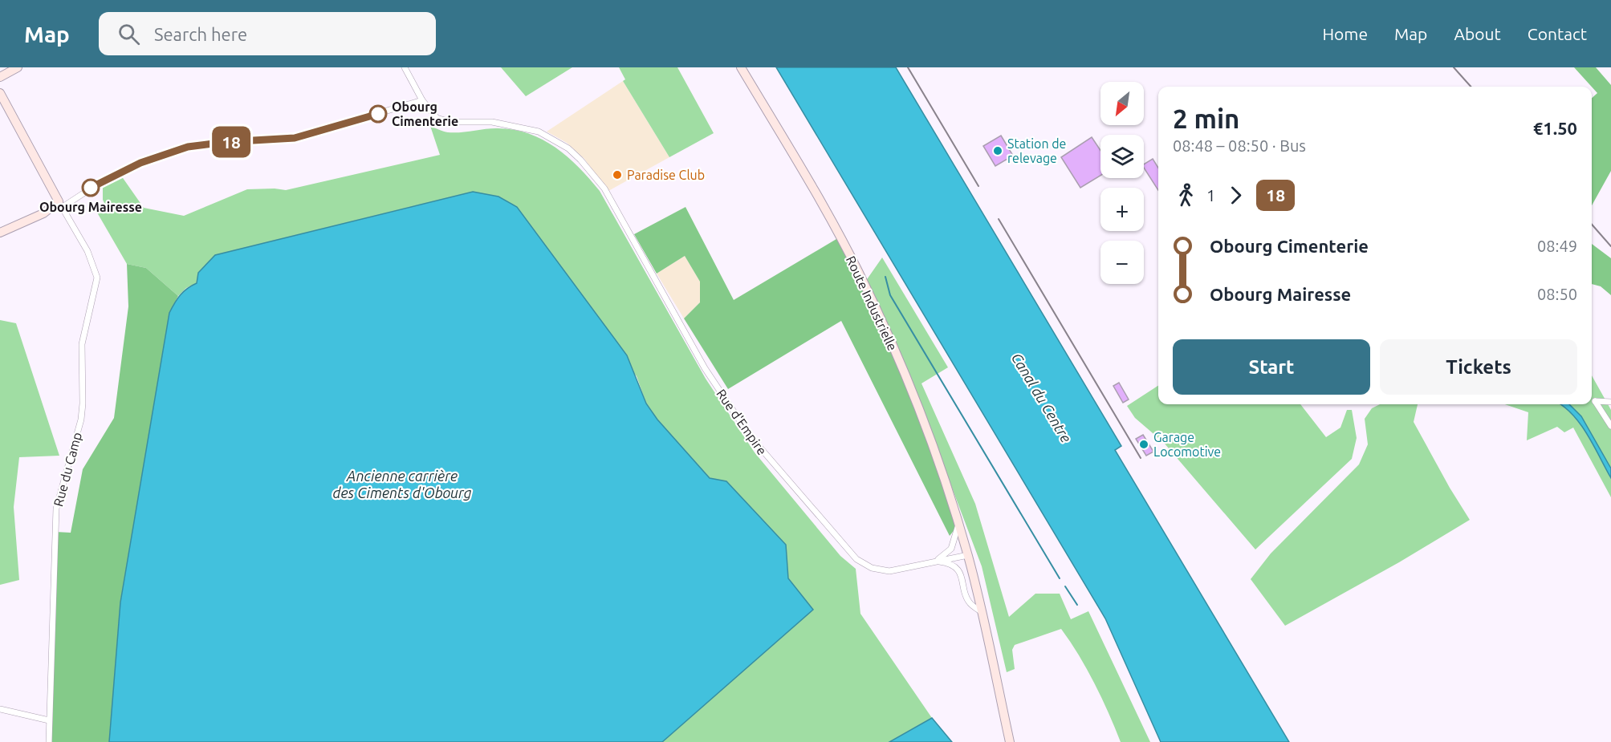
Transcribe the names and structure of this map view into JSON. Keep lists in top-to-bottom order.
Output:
{
  "streets": {
    "main road": ["Route Industrielle"],
    "street": ["Rue d'Empire", "Rue du Camp"]
  },
  "crossings": [
    ["Route Industrielle", "Rue d'Empire"]
  ],
  "water": ["Canal du Centre", "Ancienne carrière des Ciments d'Obourg"],
  "places": [
    "Obourg Cimenterie",
    "Station de relevage",
    "Paradise Club",
    "Obourg Mairesse",
    "Garage Locomotive"
  ],
  "lines": ["bus line 18"],
  "north": "bottom left",
  "page": {
    "header": "Map",
    "search": "Search here",
    "nav": [
      "Home",
      "Map",
      "About",
      "Contact"
    ],
    "on_map": "18",
    "map_buttons": ["+", "−"],
    "heading": ["2 min", "08:48 – 08:50 · Bus", "€1.50"],
    "legs": ["1", "18"],
    "list": [
      {
        "name": "Obourg Cimenterie",
        "value": "08:49"
      },
      {
        "name": "Obourg Mairesse",
        "value": "08:50"
      }
    ],
    "buttons": ["Start", "Tickets"]
  }
}
